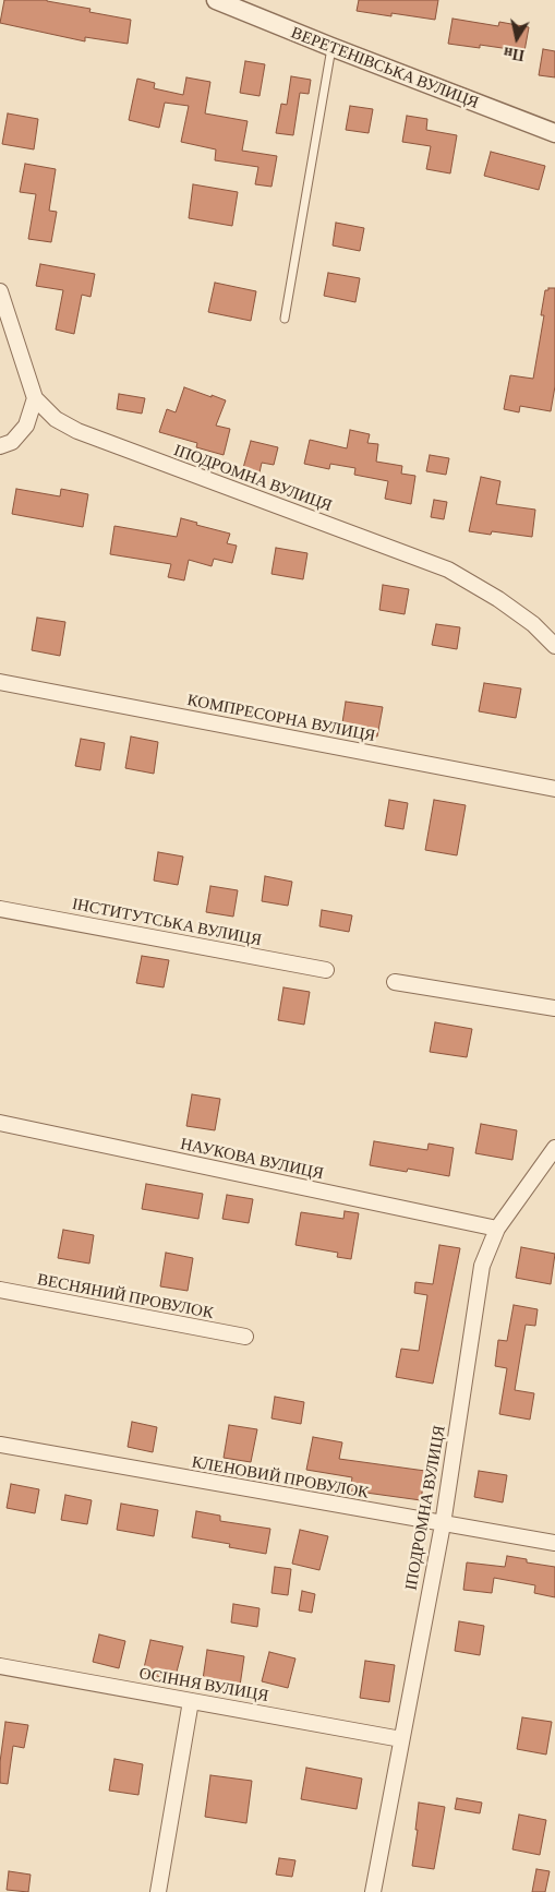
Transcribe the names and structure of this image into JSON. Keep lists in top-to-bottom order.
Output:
{
  "streets": {
    "street": [
      "ВЕРЕТЕНІВСЬКА ВУЛИЦЯ",
      "ІПОДРОМНА ВУЛИЦЯ",
      "КОМПРЕСОРНА ВУЛИЦЯ",
      "ІНСТИТУТСЬКА ВУЛИЦЯ",
      "НАУКОВА ВУЛИЦЯ",
      "ВЕСНЯНИЙ ПРОВУЛОК",
      "КЛЕНОВИЙ ПРОВУЛОК",
      "ОСІННЯ ВУЛИЦЯ"
    ]
  },
  "crossings": [
    ["ІПОДРОМНА ВУЛИЦЯ", "НАУКОВА ВУЛИЦЯ"],
    ["ІПОДРОМНА ВУЛИЦЯ", "КЛЕНОВИЙ ПРОВУЛОК"],
    ["ІПОДРОМНА ВУЛИЦЯ", "ОСІННЯ ВУЛИЦЯ"]
  ],
  "north": "bottom"
}
